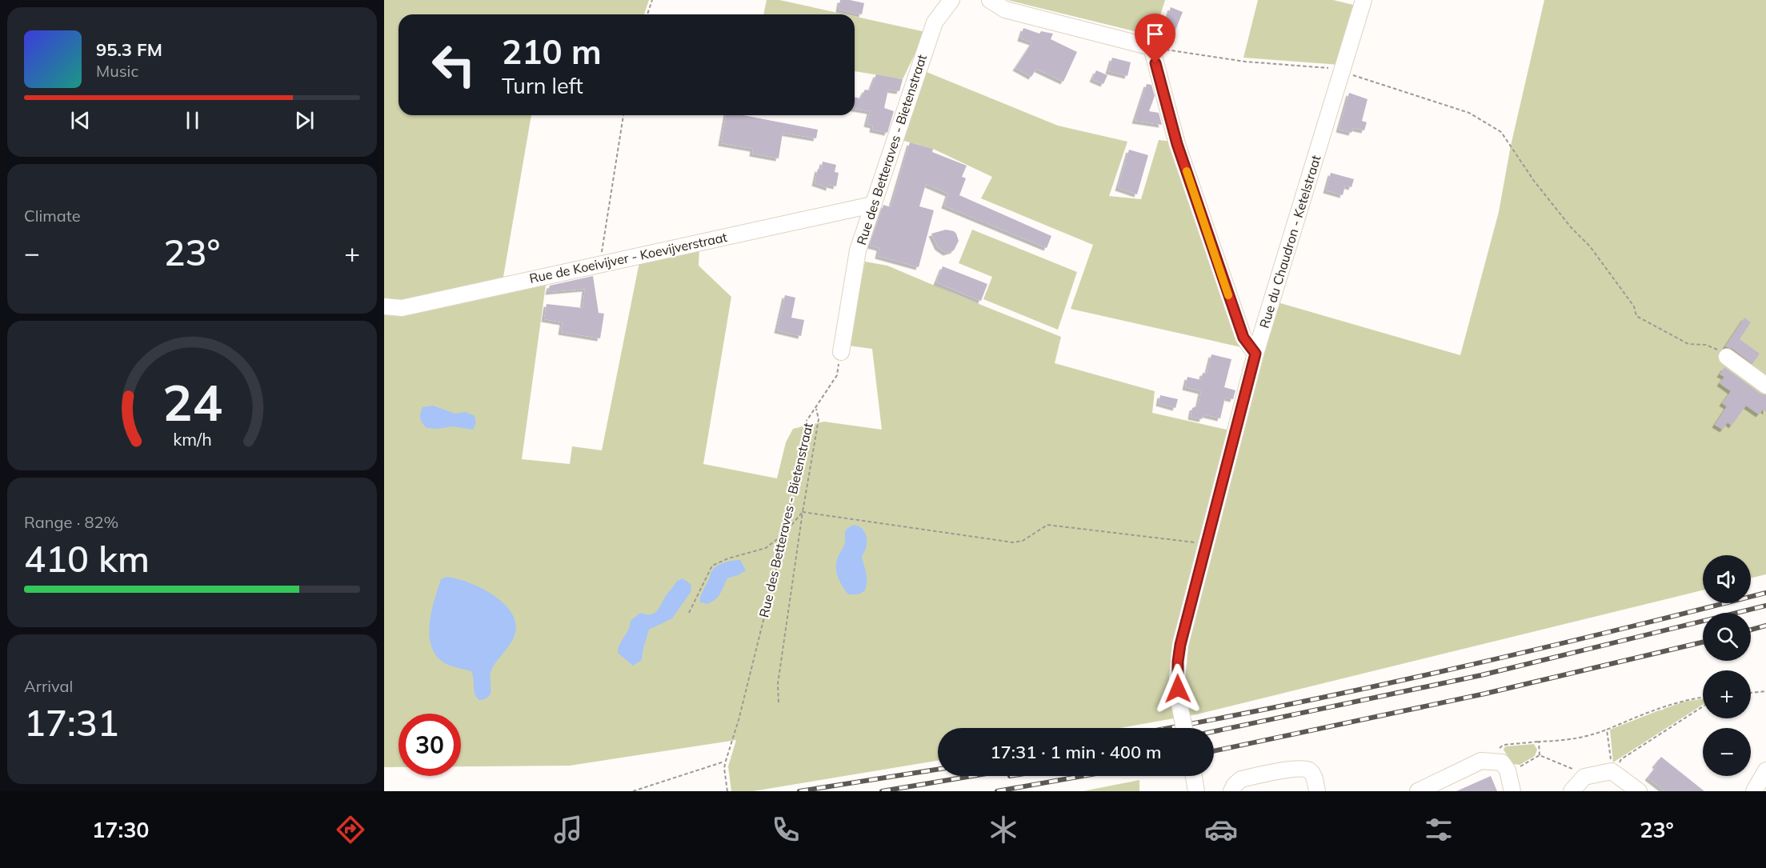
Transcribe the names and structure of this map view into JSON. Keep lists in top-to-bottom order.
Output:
{
  "streets": {
    "street": ["Rue des Betteraves - Bietenstraat", "Rue du Chaudron - Ketelstraat", "Rue de Koeivijver - Koevijverstraat"]
  },
  "crossings": [
    ["Rue des Betteraves - Bietenstraat", "Rue de Koeivijver - Koevijverstraat"]
  ],
  "page": {
    "turn": ["210 m", "Turn left"],
    "song": ["95.3 FM", "Music"],
    "tile": [
      "Climate",
      ["Range · 82%", "410 km"],
      ["Arrival", "17:31"]
    ],
    "heat": ["−", "23°", "+"],
    "map_buttons": ["+", "−"],
    "limit": "30",
    "trip": "17:31 · 1 min · 400 m",
    "tabs": ["17:30", "23°"],
    "gauge": ["24", "km/h"]
  }
}
